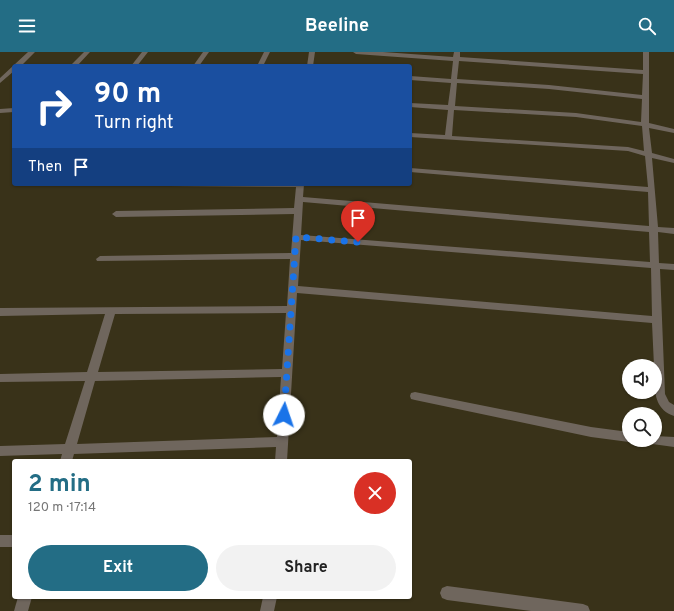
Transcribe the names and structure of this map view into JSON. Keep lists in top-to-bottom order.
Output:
{
  "page": {
    "header": "Beeline",
    "turn": ["90 m", "Turn right"],
    "then": "Then",
    "heading": ["2 min", "120 m · 17:14"],
    "buttons": ["Exit", "Share"]
  }
}
